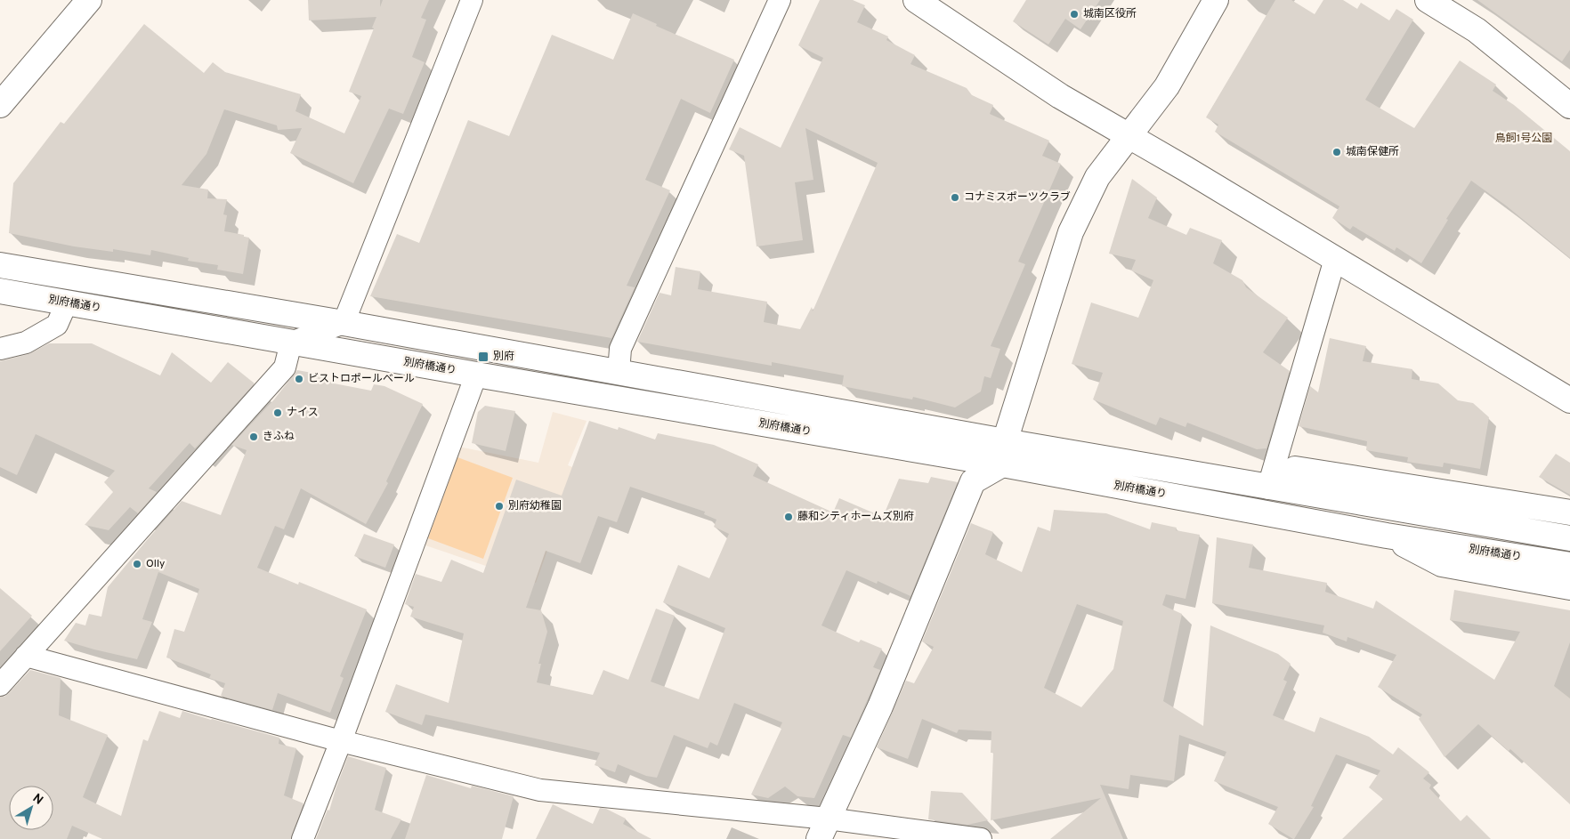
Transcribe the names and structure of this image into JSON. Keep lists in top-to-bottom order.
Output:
{
  "streets": {
    "main road": ["別府橋通り"]
  },
  "parks": ["鳥飼1号公園"],
  "places": {
    "other": [
      "城南区役所",
      "城南保健所",
      "コナミスポーツクラブ",
      "ビストロポールべール",
      "ナイス",
      "きふね",
      "別府幼稚園",
      "藤和シティホームズ別府",
      "Olly"
    ],
    "transit": ["別府"]
  },
  "north": "top right"
}
